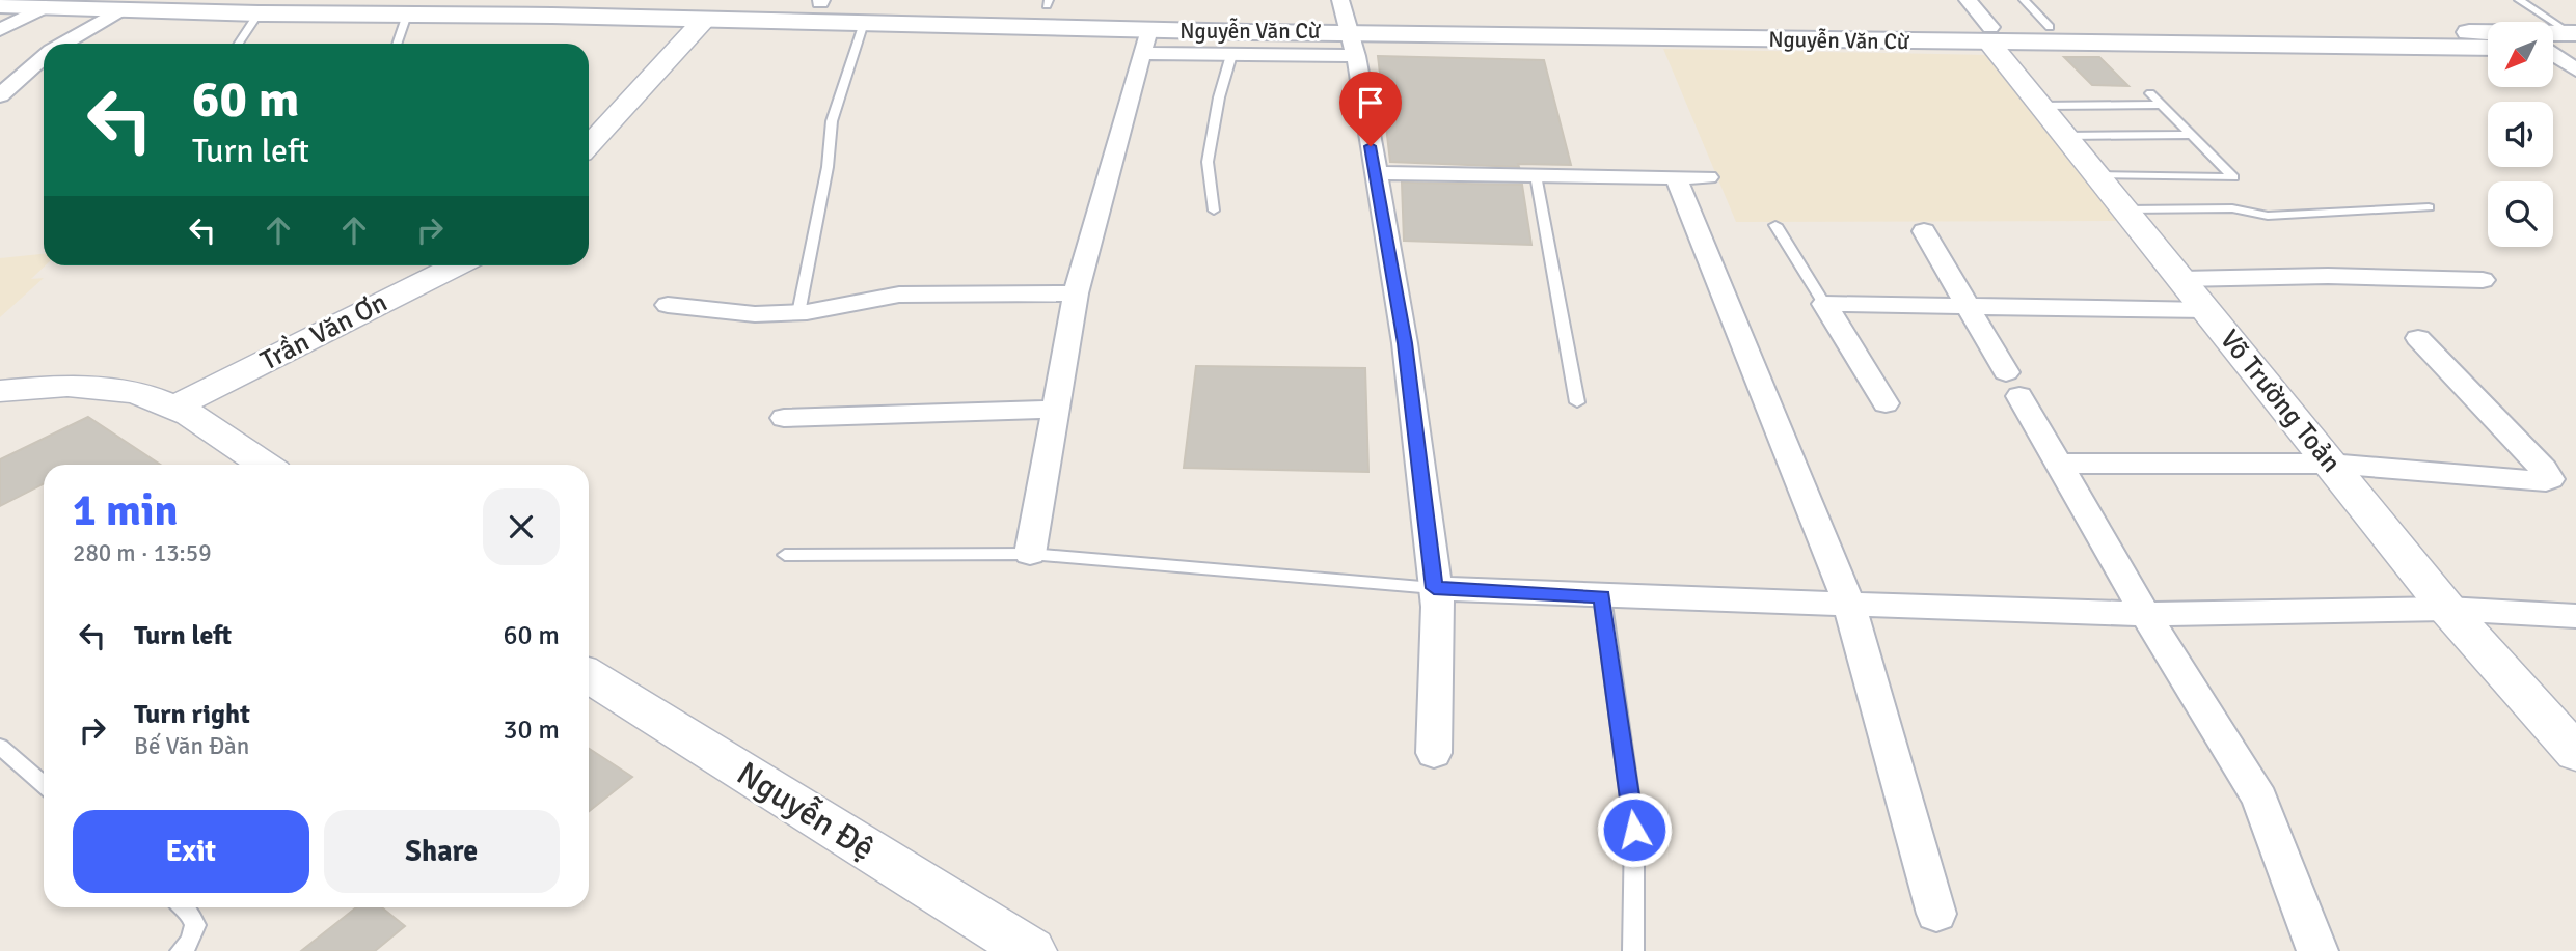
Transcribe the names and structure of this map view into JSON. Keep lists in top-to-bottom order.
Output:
{
  "streets": {
    "main road": ["Nguyễn Văn Cừ"],
    "street": ["Trần Văn Ơn", "Võ Trường Toản", "Nguyễn Đệ"]
  },
  "crossings": [
    ["Nguyễn Văn Cừ", "Võ Trường Toản"]
  ],
  "north": "bottom left",
  "page": {
    "turn": ["60 m", "Turn left"],
    "heading": ["1 min", "280 m · 13:59"],
    "list": [
      {
        "name": "Turn left",
        "value": "60 m"
      },
      {
        "name": "Turn right",
        "note": "Bế Văn Đàn",
        "value": "30 m"
      }
    ],
    "buttons": ["Exit", "Share"]
  }
}
